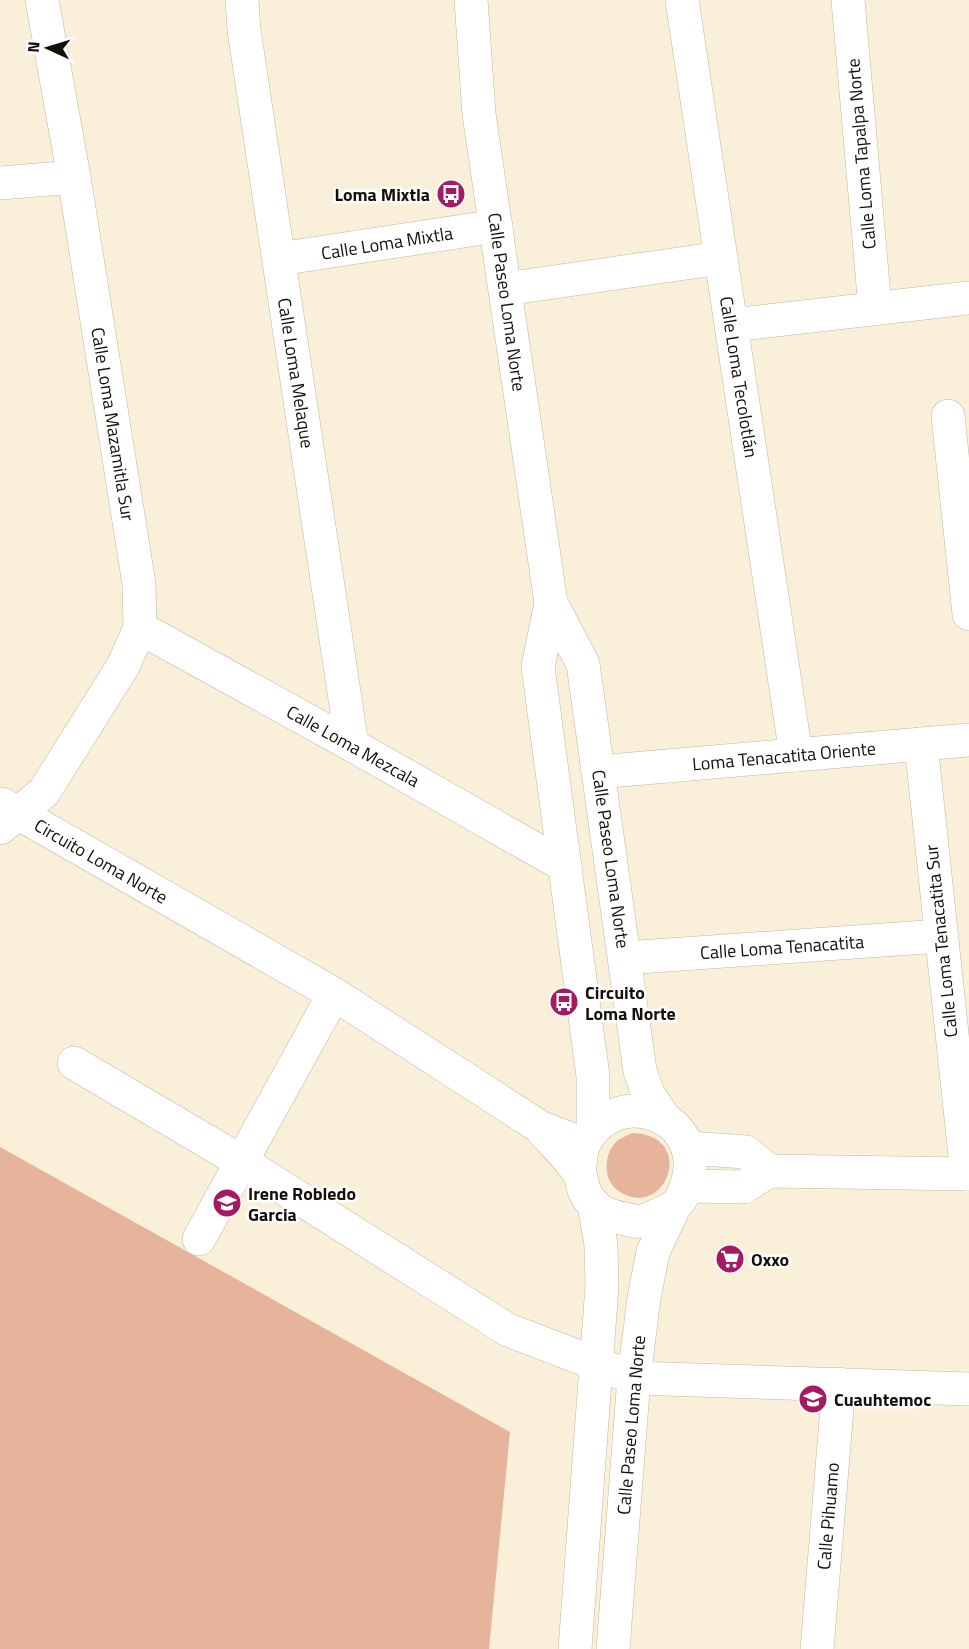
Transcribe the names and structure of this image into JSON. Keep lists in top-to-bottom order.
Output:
{
  "streets": {
    "street": [
      "Calle Loma Tapalpa Norte",
      "Calle Loma Mixtla",
      "Calle Paseo Loma Norte",
      "Calle Loma Melaque",
      "Calle Loma Tecolotlán",
      "Calle Loma Mazamitla Sur",
      "Calle Loma Mezcala",
      "Loma Tenacatita Oriente",
      "Circuito Loma Norte",
      "Calle Loma Tenacatita Sur",
      "Calle Loma Tenacatita",
      "Calle Pihuamo"
    ]
  },
  "crossings": [
    ["Calle Loma Mixtla", "Calle Paseo Loma Norte"],
    ["Calle Loma Mixtla", "Calle Loma Melaque"],
    ["Calle Paseo Loma Norte", "Calle Loma Mezcala"],
    ["Calle Paseo Loma Norte", "Loma Tenacatita Oriente"],
    ["Calle Paseo Loma Norte", "Circuito Loma Norte"],
    ["Calle Paseo Loma Norte", "Calle Loma Tenacatita"],
    ["Calle Loma Melaque", "Calle Loma Mezcala"],
    ["Calle Loma Tecolotlán", "Loma Tenacatita Oriente"],
    ["Calle Loma Mazamitla Sur", "Calle Loma Mezcala"],
    ["Calle Loma Mazamitla Sur", "Circuito Loma Norte"],
    ["Loma Tenacatita Oriente", "Calle Loma Tenacatita Sur"],
    ["Calle Loma Tenacatita Sur", "Calle Loma Tenacatita"]
  ],
  "places": {
    "bus stop": ["Loma Mixtla", "Circuito Loma Norte"],
    "school or university": ["Irene Robledo Garcia", "Cuauhtemoc"],
    "supermarket": ["Oxxo"]
  },
  "north": "left"
}
